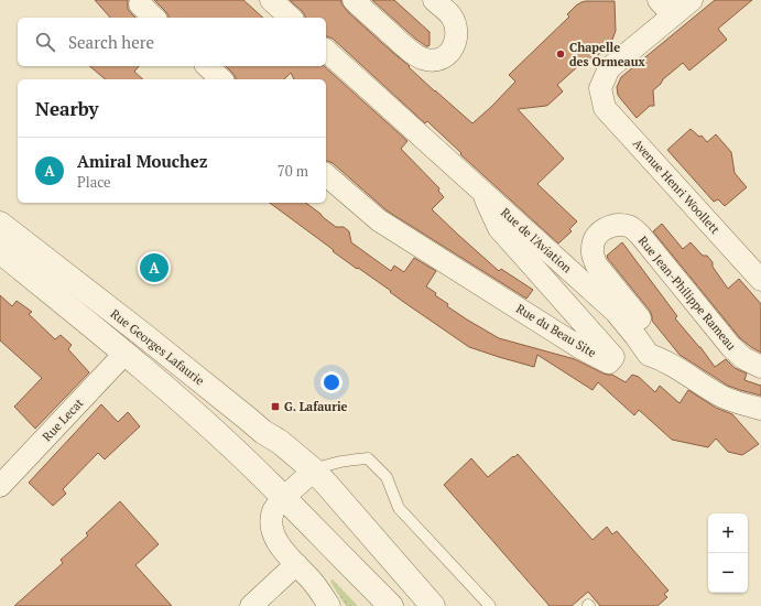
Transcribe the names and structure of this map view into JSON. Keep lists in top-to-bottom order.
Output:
{
  "streets": {
    "street": [
      "Avenue Henri Woollett",
      "Rue de l'Aviation",
      "Rue Jean-Philippe Rameau",
      "Rue du Beau Site",
      "Rue Georges Lafaurie",
      "Rue Lecat"
    ]
  },
  "crossings": [
    ["Rue de l'Aviation", "Rue Jean-Philippe Rameau"],
    ["Rue de l'Aviation", "Rue du Beau Site"],
    ["Rue Georges Lafaurie", "Rue Lecat"]
  ],
  "places": {
    "other": ["Chapelle des Ormeaux"],
    "transit": ["G. Lafaurie"]
  },
  "page": {
    "search": "Search here",
    "heading": "Nearby",
    "list": [
      {
        "mark": "A",
        "name": "Amiral Mouchez",
        "note": "Place",
        "value": "70 m"
      }
    ],
    "pins": "A",
    "map_buttons": ["+", "−"]
  }
}
